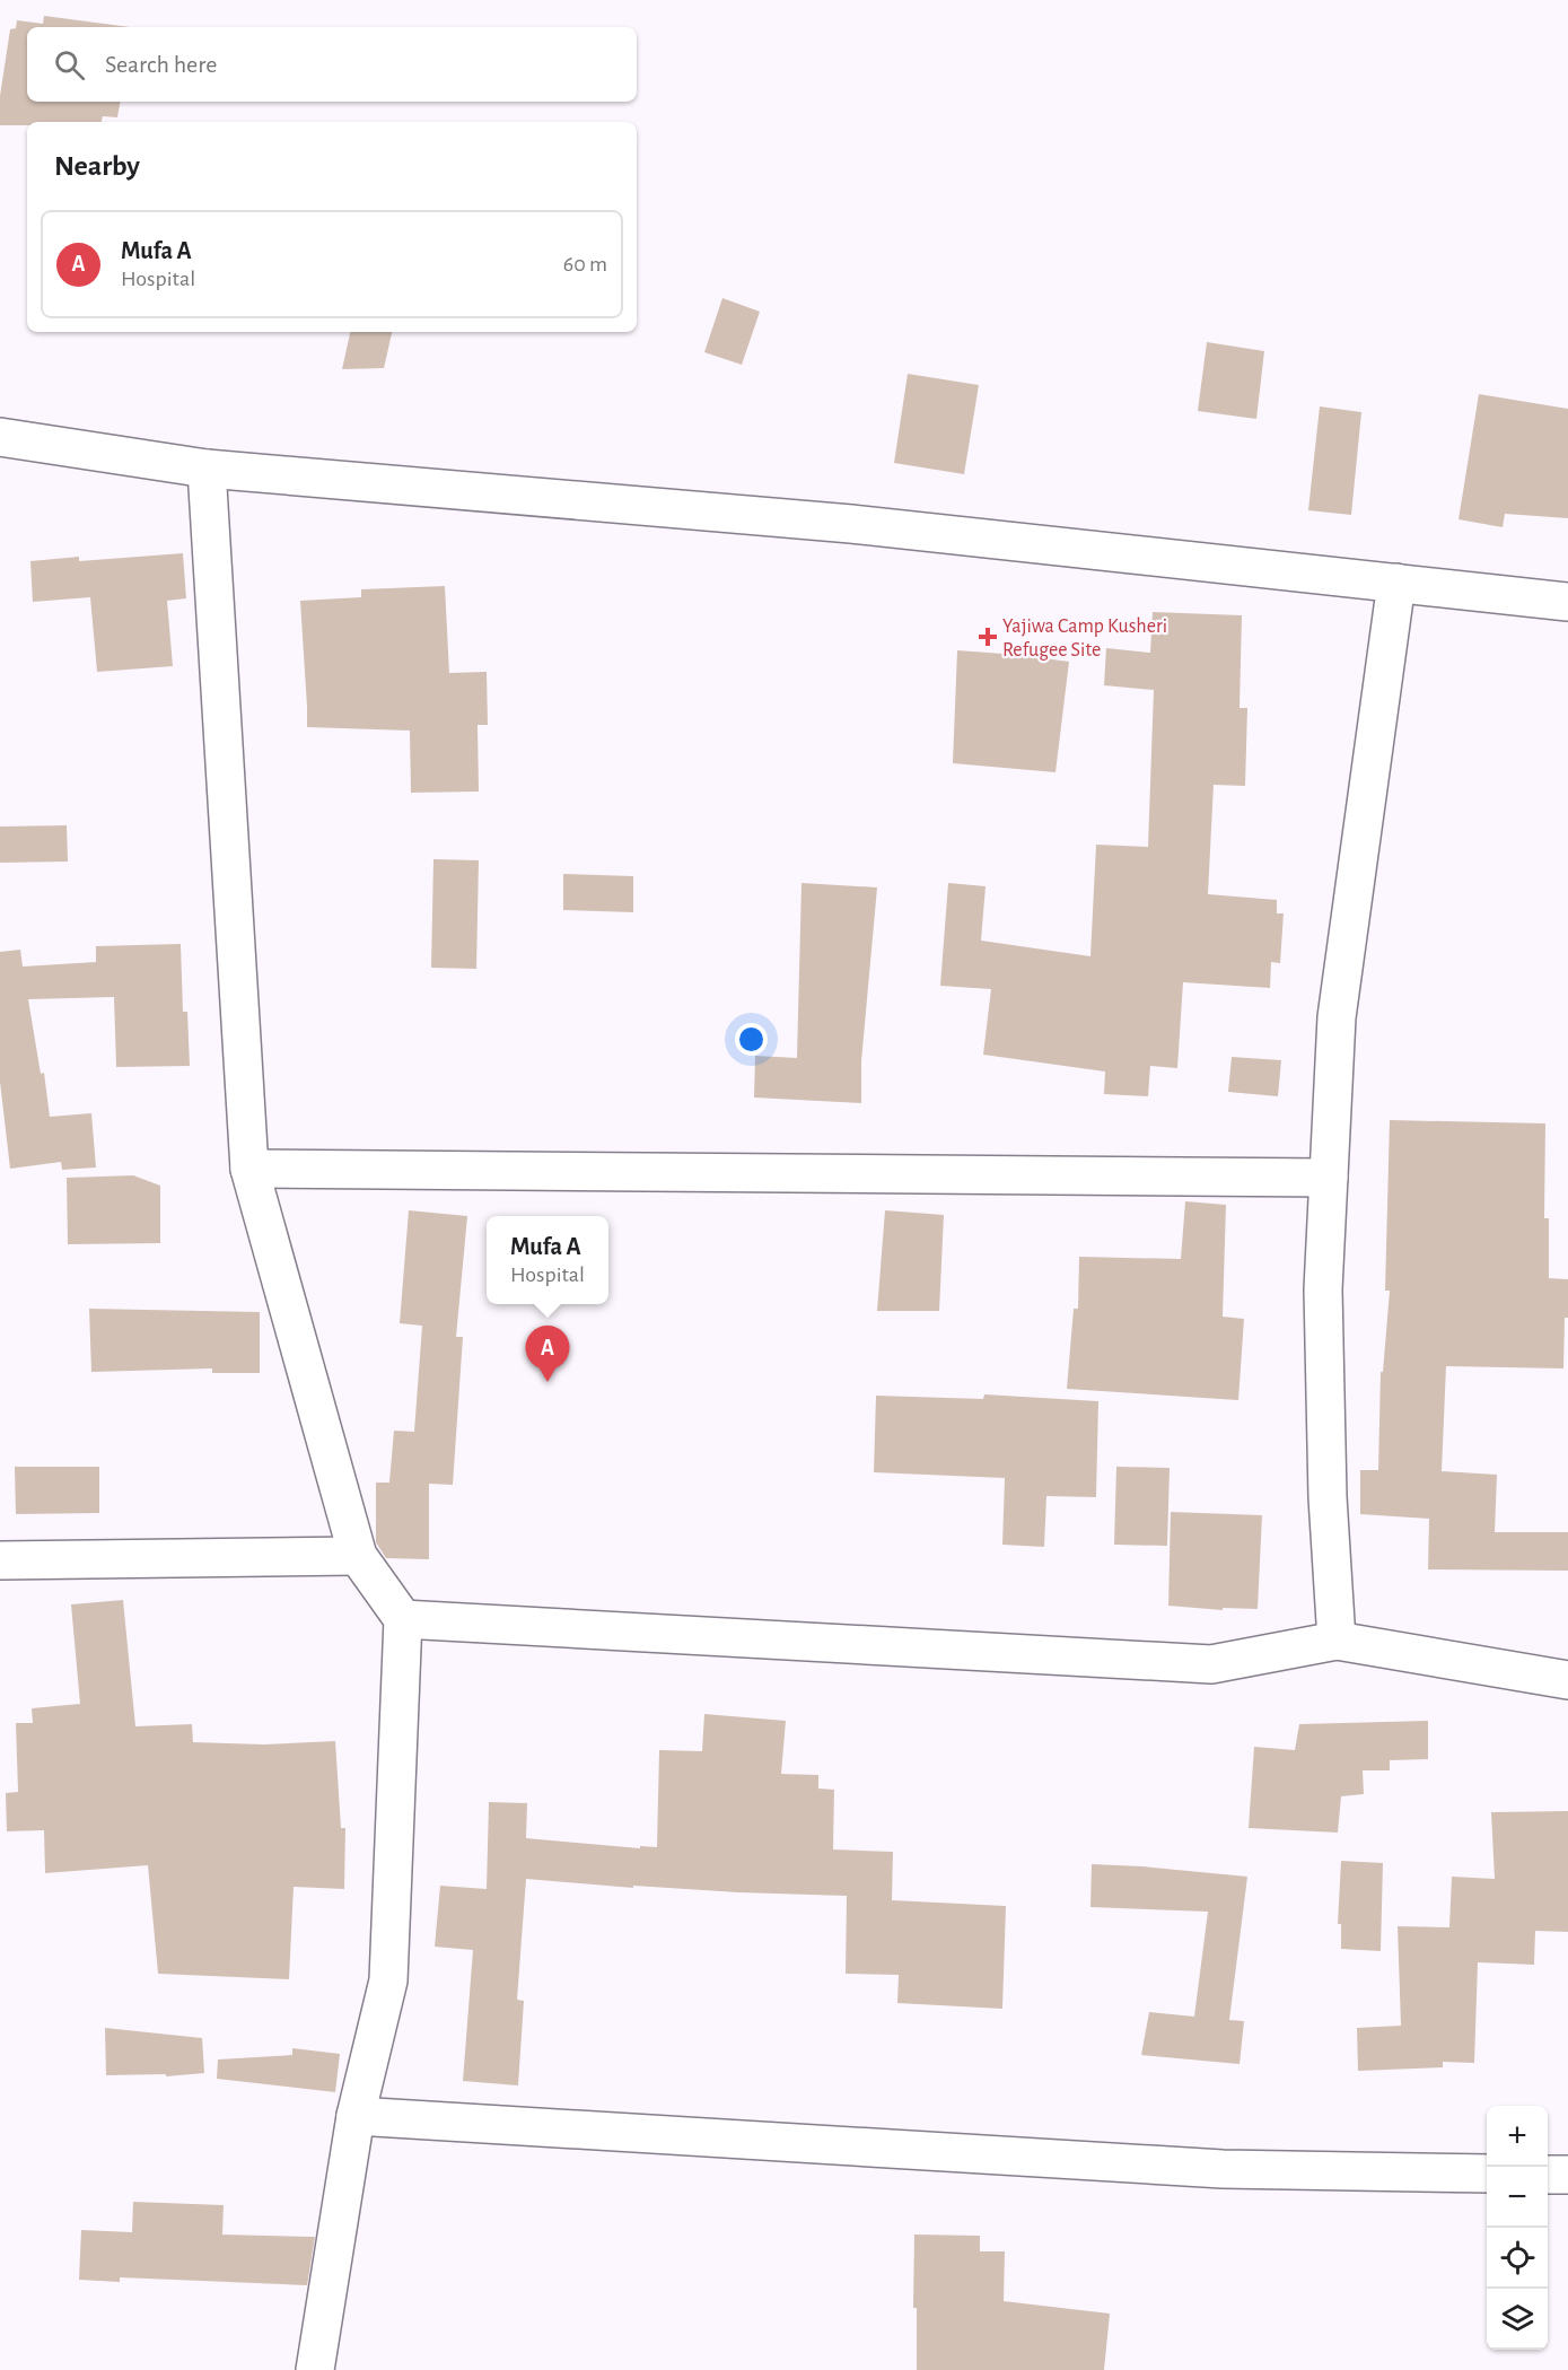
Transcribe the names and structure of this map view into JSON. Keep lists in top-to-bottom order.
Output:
{
  "places": {
    "health": ["Yajiwa Camp Kusheri Refugee Site"]
  },
  "page": {
    "search": "Search here",
    "heading": "Nearby",
    "list": [
      {
        "mark": "A",
        "name": "Mufa A",
        "note": "Hospital",
        "value": "60 m"
      }
    ],
    "popup": ["Mufa A", "Hospital"],
    "pins": "A",
    "map_buttons": ["+", "−"]
  }
}
